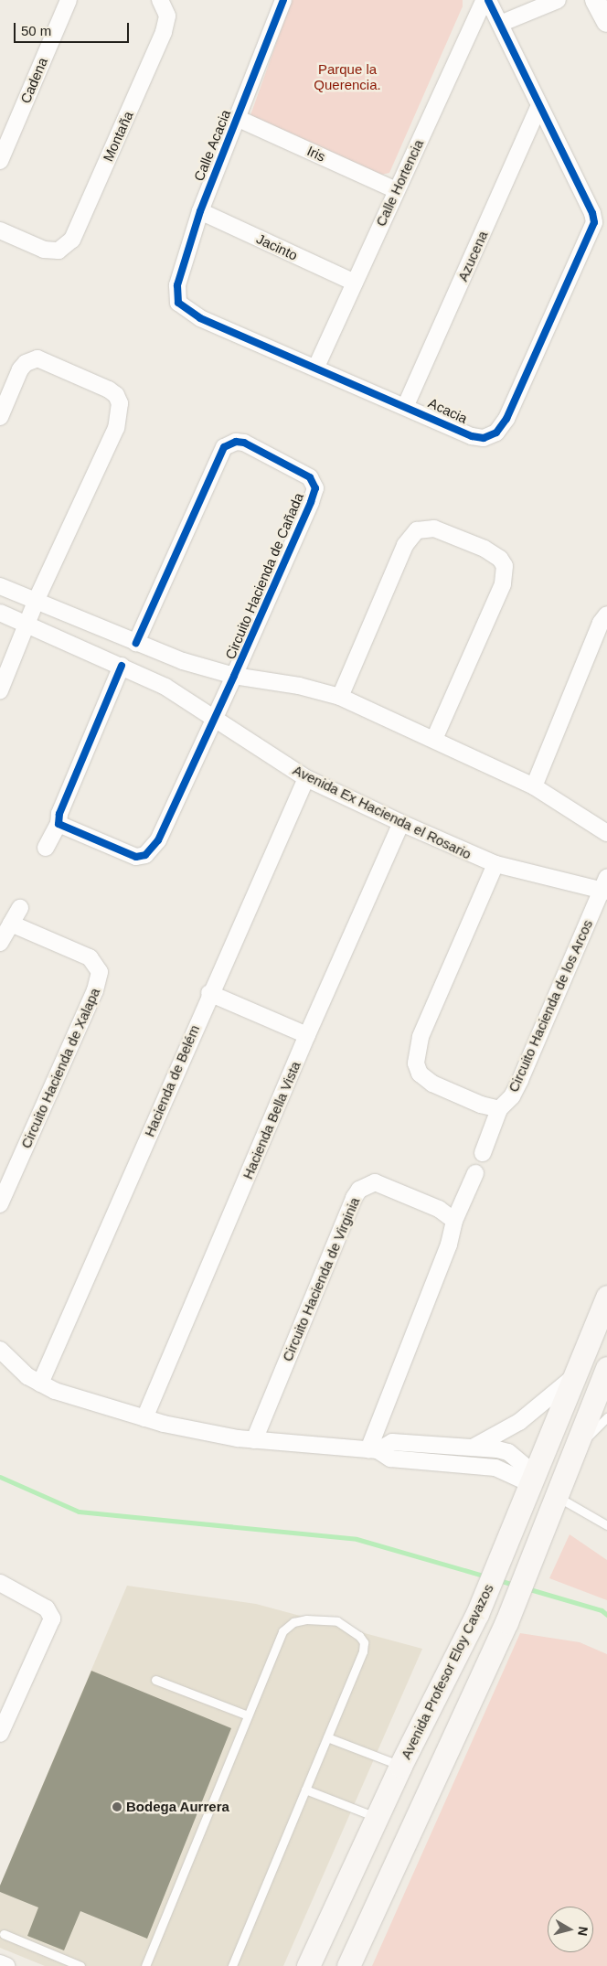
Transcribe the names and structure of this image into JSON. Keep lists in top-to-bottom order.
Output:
{
  "streets": {
    "main road": ["Avenida Profesor Eloy Cavazos"],
    "street": [
      "Cadena",
      "Montaña",
      "Calle Acacia",
      "Iris",
      "Calle Hortencia",
      "Jacinto",
      "Azucena",
      "Acacia",
      "Circuito Hacienda de Cañada",
      "Avenida Ex Hacienda el Rosario",
      "Circuito Hacienda de los Arcos",
      "Circuito Hacienda de Xalapa",
      "Hacienda de Belém",
      "Hacienda Bella Vista",
      "Circuito Hacienda de Virginia"
    ]
  },
  "crossings": [
    ["Calle Acacia", "Iris"],
    ["Calle Acacia", "Jacinto"],
    ["Calle Acacia", "Acacia"],
    ["Iris", "Calle Hortencia"],
    ["Calle Hortencia", "Jacinto"],
    ["Calle Hortencia", "Acacia"],
    ["Azucena", "Acacia"],
    ["Circuito Hacienda de Cañada", "Avenida Ex Hacienda el Rosario"],
    ["Avenida Ex Hacienda el Rosario", "Circuito Hacienda de los Arcos"],
    ["Avenida Ex Hacienda el Rosario", "Hacienda de Belém"],
    ["Avenida Ex Hacienda el Rosario", "Hacienda Bella Vista"]
  ],
  "parks": ["Parque la Querencia."],
  "places": ["Bodega Aurrera"],
  "scale_bar": "50 m",
  "north": "right"
}
